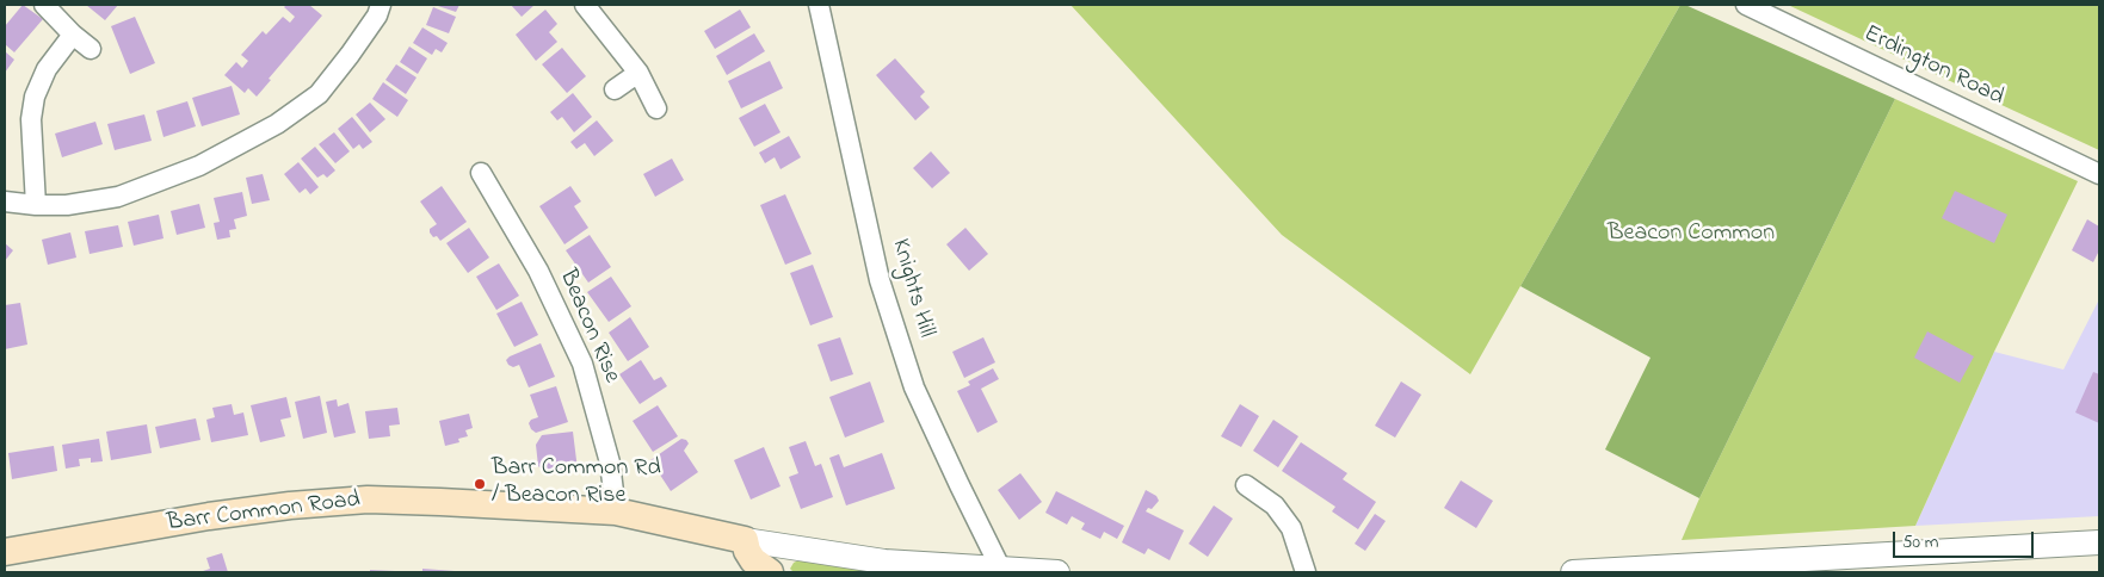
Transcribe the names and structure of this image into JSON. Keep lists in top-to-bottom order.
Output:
{
  "streets": {
    "main road": ["Barr Common Road"],
    "street": ["Erdington Road", "Knights Hill", "Beacon Rise"]
  },
  "crossings": [
    ["Knights Hill", "Barr Common Road"],
    ["Beacon Rise", "Barr Common Road"]
  ],
  "parks": ["Beacon Common"],
  "places": ["Barr Common Rd / Beacon Rise"],
  "scale_bar": "50 m"
}
